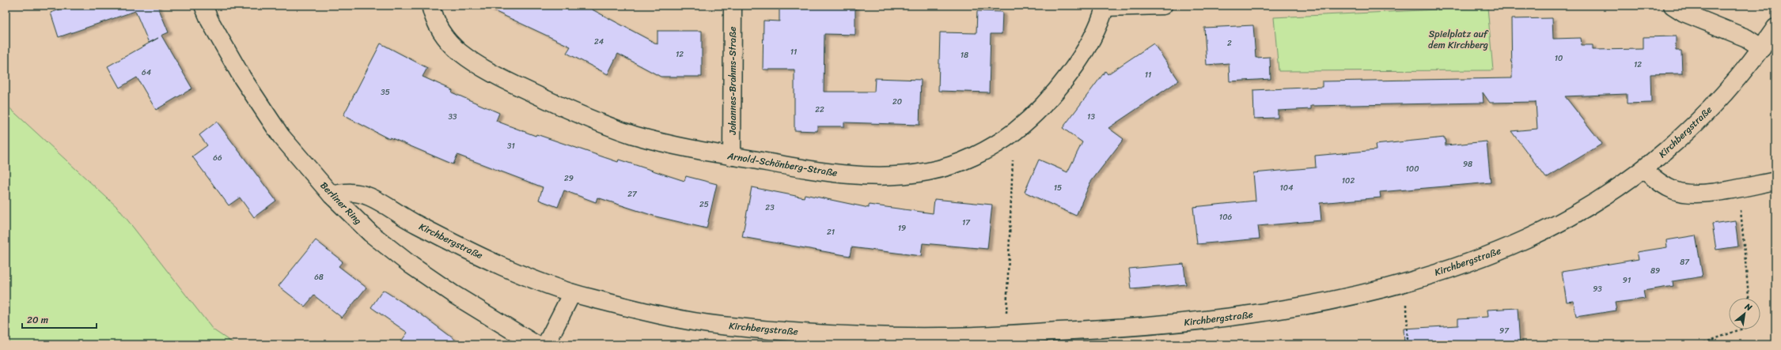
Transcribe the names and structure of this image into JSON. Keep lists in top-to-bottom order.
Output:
{
  "streets": {
    "street": [
      "Johannes-Brahms-Straße",
      "Kirchbergstraße",
      "Arnold-Schönberg-Straße",
      "Berliner Ring"
    ]
  },
  "crossings": [
    ["Johannes-Brahms-Straße", "Arnold-Schönberg-Straße"],
    ["Kirchbergstraße", "Berliner Ring"]
  ],
  "parks": ["Spielplatz auf dem Kirchberg"],
  "house_numbers": [
    "24",
    "2",
    "11",
    "12",
    "18",
    "10",
    "12",
    "64",
    "11",
    "35",
    "20",
    "22",
    "33",
    "13",
    "31",
    "66",
    "98",
    "100",
    "29",
    "102",
    "15",
    "104",
    "27",
    "25",
    "23",
    "106",
    "17",
    "19",
    "21",
    "87",
    "89",
    "68",
    "91",
    "93",
    "97"
  ],
  "scale_bar": "20 m",
  "north": "top right"
}
